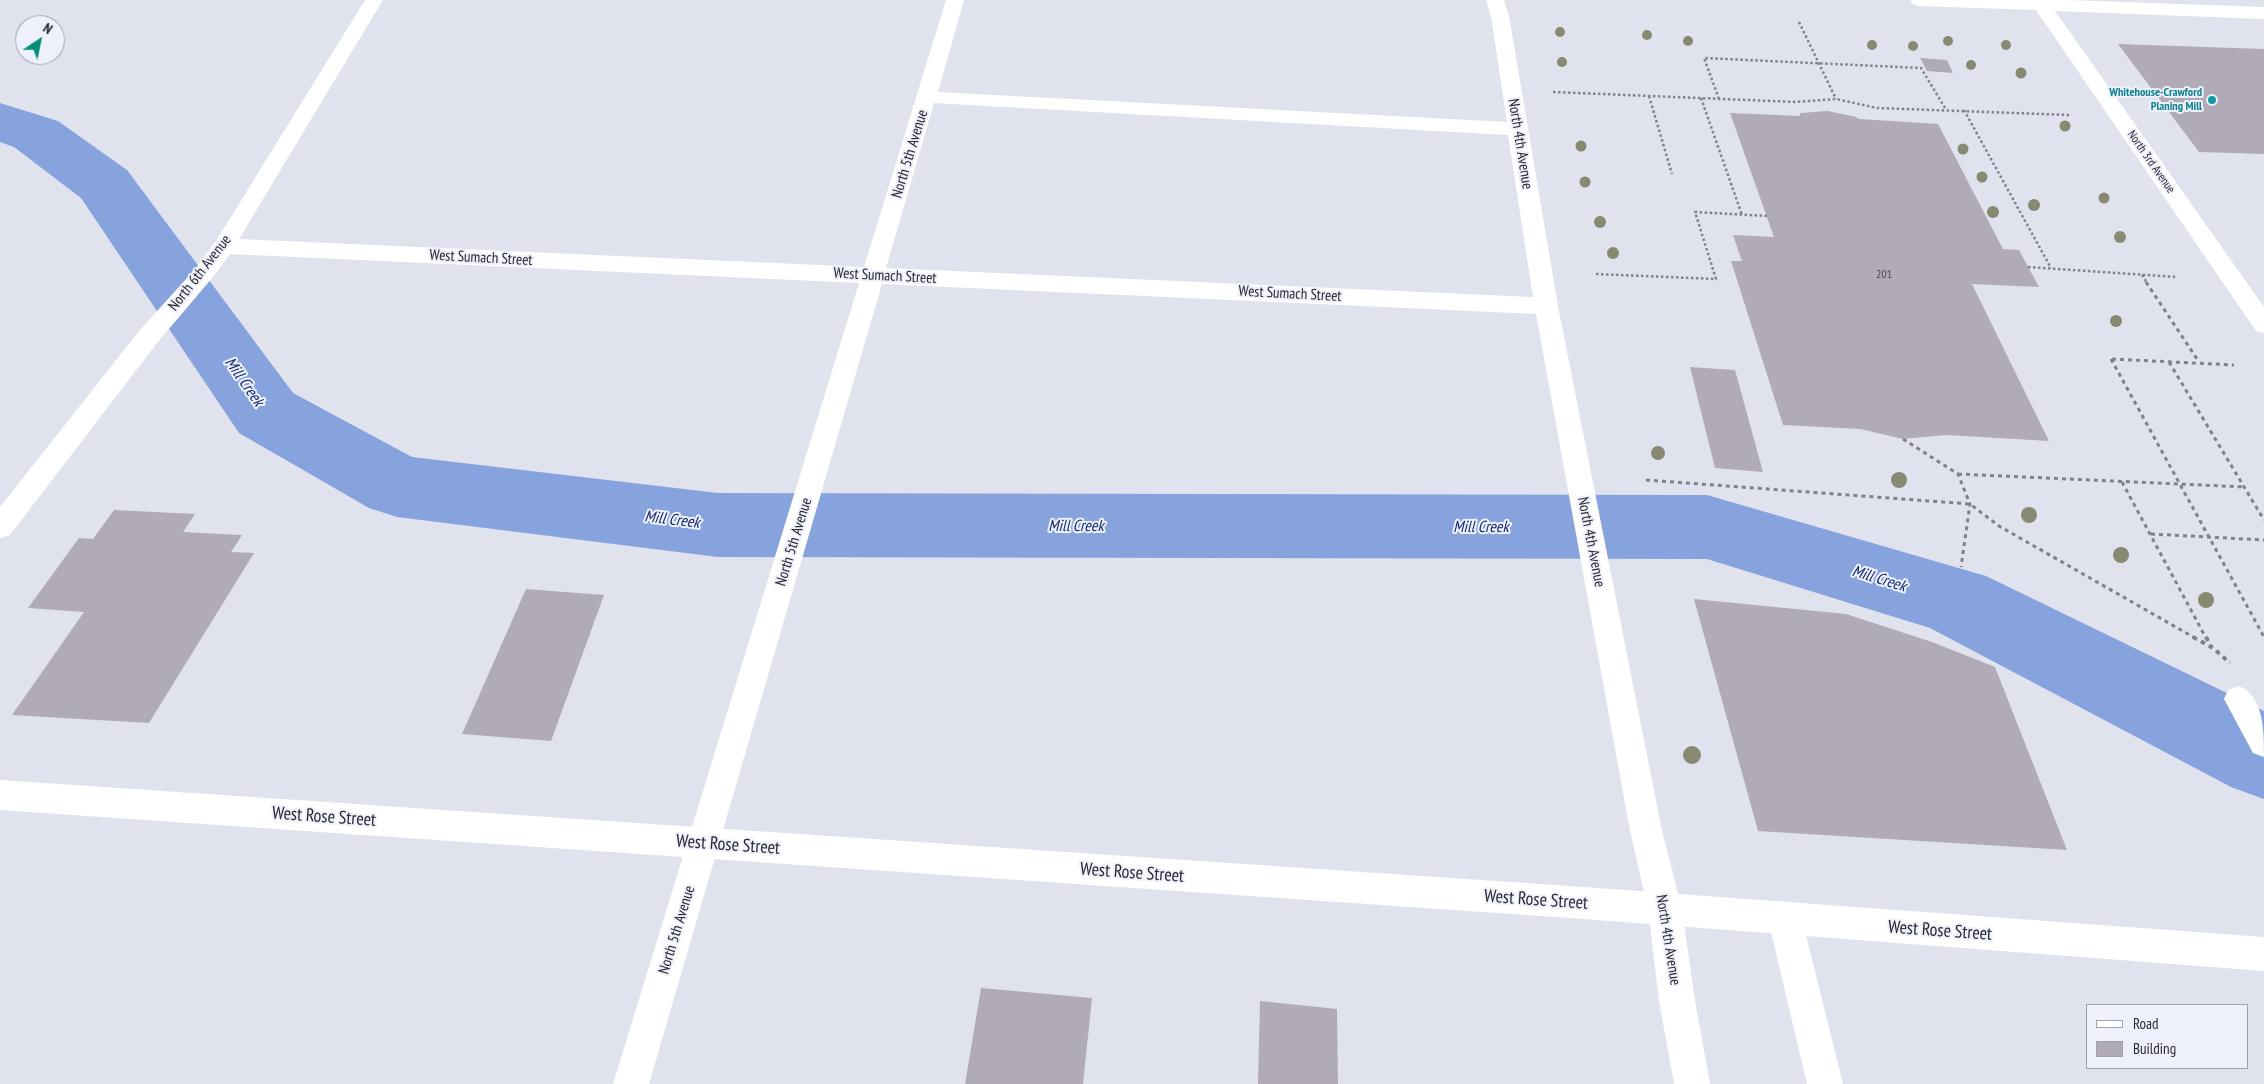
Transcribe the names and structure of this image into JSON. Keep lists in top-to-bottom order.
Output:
{
  "streets": {
    "street": [
      "North 4th Avenue",
      "North 5th Avenue",
      "North 3rd Avenue",
      "West Sumach Street",
      "North 6th Avenue",
      "West Rose Street"
    ]
  },
  "crossings": [
    ["North 4th Avenue", "West Sumach Street"],
    ["North 4th Avenue", "West Rose Street"],
    ["North 5th Avenue", "West Sumach Street"],
    ["North 5th Avenue", "West Rose Street"],
    ["West Sumach Street", "North 6th Avenue"]
  ],
  "water": ["Mill Creek"],
  "places": ["Whitehouse-Crawford Planing Mill"],
  "house_numbers": ["201"],
  "legend": ["Road", "Building"],
  "north": "top right"
}
